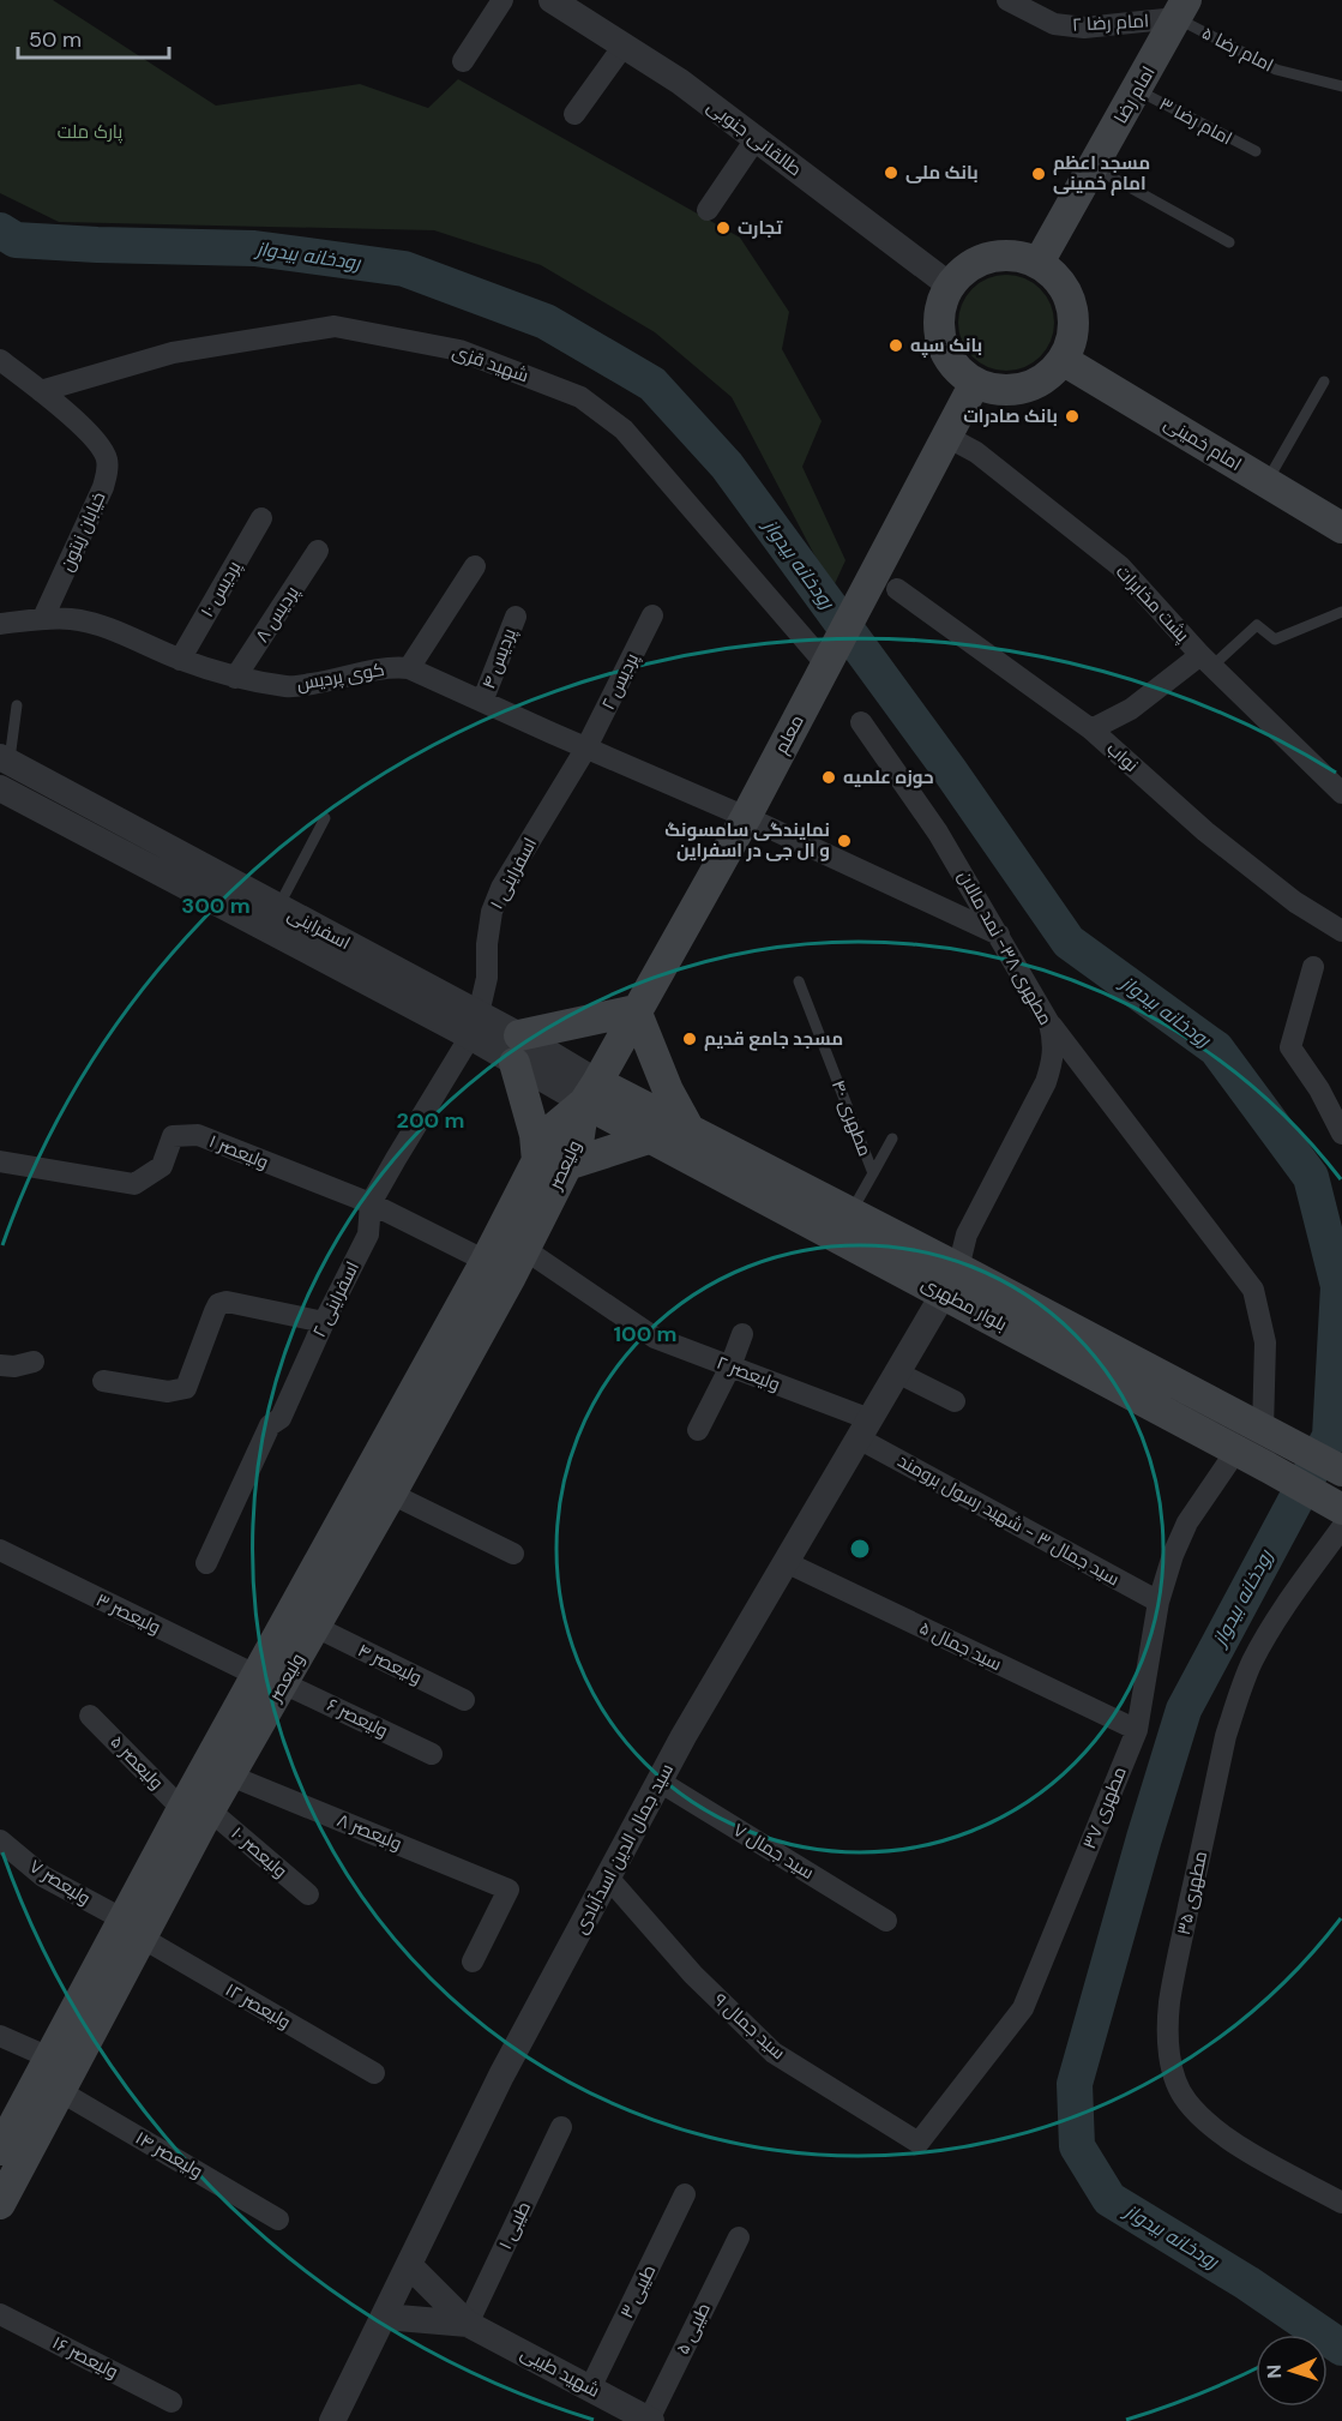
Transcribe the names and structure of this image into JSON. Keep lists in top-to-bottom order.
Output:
{
  "streets": {
    "main road": [
      "امام رضا",
      "امام خمینی",
      "معلم",
      "ولیعصر",
      "بلوار مطهری"
    ],
    "street": [
      "امام رضا ۲",
      "طالقانی جنوبی",
      "شهید قزی",
      "خیابان زیتون",
      "پردیس ۱۰",
      "پشت مخابرات",
      "پردیس ۸",
      "پردیس ۴",
      "کوی پردیس",
      "پردیس ۲",
      "نواب",
      "اسفراینی ۱",
      "اسفراینی",
      "مطهری ۳۸- نمد مالان",
      "ولیعصر ۱",
      "اسفراینی ۲",
      "ولیعصر ۲",
      "سید جمال ۳ - شهید رسول برومند",
      "ولیعصر ۳",
      "سید جمال ۵",
      "ولیعصر ۴",
      "ولیعصر ۶",
      "ولیعصر ۵",
      "مطهری ۳۷",
      "ولیعصر ۸",
      "سید جمال الدین اسدآبادی",
      "سید جمال ۷",
      "ولیعصر ۱۰",
      "ولیعصر ۷",
      "مطهری ۳۵",
      "ولیعصر ۱۲",
      "سید جمال ۹",
      "ولیعصر ۱۴",
      "طیبی ۱",
      "طیبی ۳",
      "طیبی ۵",
      "ولیعصر ۱۶",
      "شهید طیبی"
    ],
    "lane": ["امام رضا ۵", "امام رضا ۳", "مطهری ۴۰"]
  },
  "crossings": [
    ["امام رضا ۲", "امام رضا ۵"],
    ["امام رضا ۲", "امام رضا"],
    ["امام رضا ۵", "امام رضا"],
    ["امام رضا", "امام رضا ۳"],
    ["امام رضا", "طالقانی جنوبی"],
    ["امام رضا", "امام خمینی"],
    ["امام رضا", "معلم"],
    ["طالقانی جنوبی", "امام خمینی"],
    ["طالقانی جنوبی", "معلم"],
    ["شهید قزی", "خیابان زیتون"],
    ["شهید قزی", "معلم"],
    ["امام خمینی", "معلم"],
    ["خیابان زیتون", "کوی پردیس"],
    ["پردیس ۱۰", "کوی پردیس"],
    ["پشت مخابرات", "معلم"],
    ["پردیس ۸", "کوی پردیس"],
    ["پردیس ۴", "کوی پردیس"],
    ["کوی پردیس", "پردیس ۲"],
    ["کوی پردیس", "معلم"],
    ["کوی پردیس", "اسفراینی ۱"],
    ["کوی پردیس", "مطهری ۳۸- نمد مالان"],
    ["پردیس ۲", "اسفراینی ۱"],
    ["معلم", "اسفراینی"],
    ["معلم", "ولیعصر"],
    ["معلم", "بلوار مطهری"],
    ["اسفراینی ۱", "اسفراینی"],
    ["اسفراینی ۱", "اسفراینی ۲"],
    ["اسفراینی", "ولیعصر"],
    ["اسفراینی", "اسفراینی ۲"],
    ["اسفراینی", "بلوار مطهری"],
    ["مطهری ۳۸- نمد مالان", "بلوار مطهری"],
    ["مطهری ۳۸- نمد مالان", "سید جمال الدین اسدآبادی"],
    ["مطهری ۴۰", "بلوار مطهری"],
    ["ولیعصر ۱", "ولیعصر"],
    ["ولیعصر ۱", "اسفراینی ۲"],
    ["ولیعصر ۱", "ولیعصر ۲"],
    ["ولیعصر", "بلوار مطهری"],
    ["ولیعصر", "ولیعصر ۲"],
    ["ولیعصر", "ولیعصر ۳"],
    ["ولیعصر", "ولیعصر ۴"],
    ["ولیعصر", "ولیعصر ۶"],
    ["ولیعصر", "ولیعصر ۵"],
    ["ولیعصر", "ولیعصر ۸"],
    ["ولیعصر", "ولیعصر ۱۰"],
    ["ولیعصر", "ولیعصر ۷"],
    ["ولیعصر", "ولیعصر ۱۲"],
    ["ولیعصر", "ولیعصر ۱۴"],
    ["بلوار مطهری", "مطهری ۳۷"],
    ["بلوار مطهری", "سید جمال الدین اسدآبادی"],
    ["بلوار مطهری", "مطهری ۳۵"],
    ["ولیعصر ۲", "سید جمال ۳ - شهید رسول برومند"],
    ["ولیعصر ۲", "سید جمال الدین اسدآبادی"],
    ["سید جمال ۳ - شهید رسول برومند", "مطهری ۳۷"],
    ["سید جمال ۳ - شهید رسول برومند", "سید جمال الدین اسدآبادی"],
    ["ولیعصر ۳", "ولیعصر ۶"],
    ["سید جمال ۵", "مطهری ۳۷"],
    ["سید جمال ۵", "سید جمال الدین اسدآبادی"],
    ["ولیعصر ۵", "ولیعصر ۱۰"],
    ["مطهری ۳۷", "سید جمال ۹"],
    ["سید جمال الدین اسدآبادی", "سید جمال ۷"],
    ["سید جمال الدین اسدآبادی", "سید جمال ۹"],
    ["سید جمال الدین اسدآبادی", "شهید طیبی"],
    ["ولیعصر ۷", "ولیعصر ۱۲"],
    ["طیبی ۱", "شهید طیبی"],
    ["طیبی ۳", "شهید طیبی"],
    ["طیبی ۵", "شهید طیبی"]
  ],
  "water": ["رودخانه بیدواز"],
  "parks": ["پارک ملت"],
  "places": [
    "بانک ملی",
    "مسجد اعظم امام خمینی",
    "تجارت",
    "بانک سپه",
    "بانک صادرات",
    "حوزه علمیه",
    "نمایندگی سامسونگ و ال جی در اسفراین",
    "مسجد جامع قدیم"
  ],
  "scale_bar": "50 m",
  "north": "left",
  "rings": ["300 m", "200 m", "100 m"]
}
